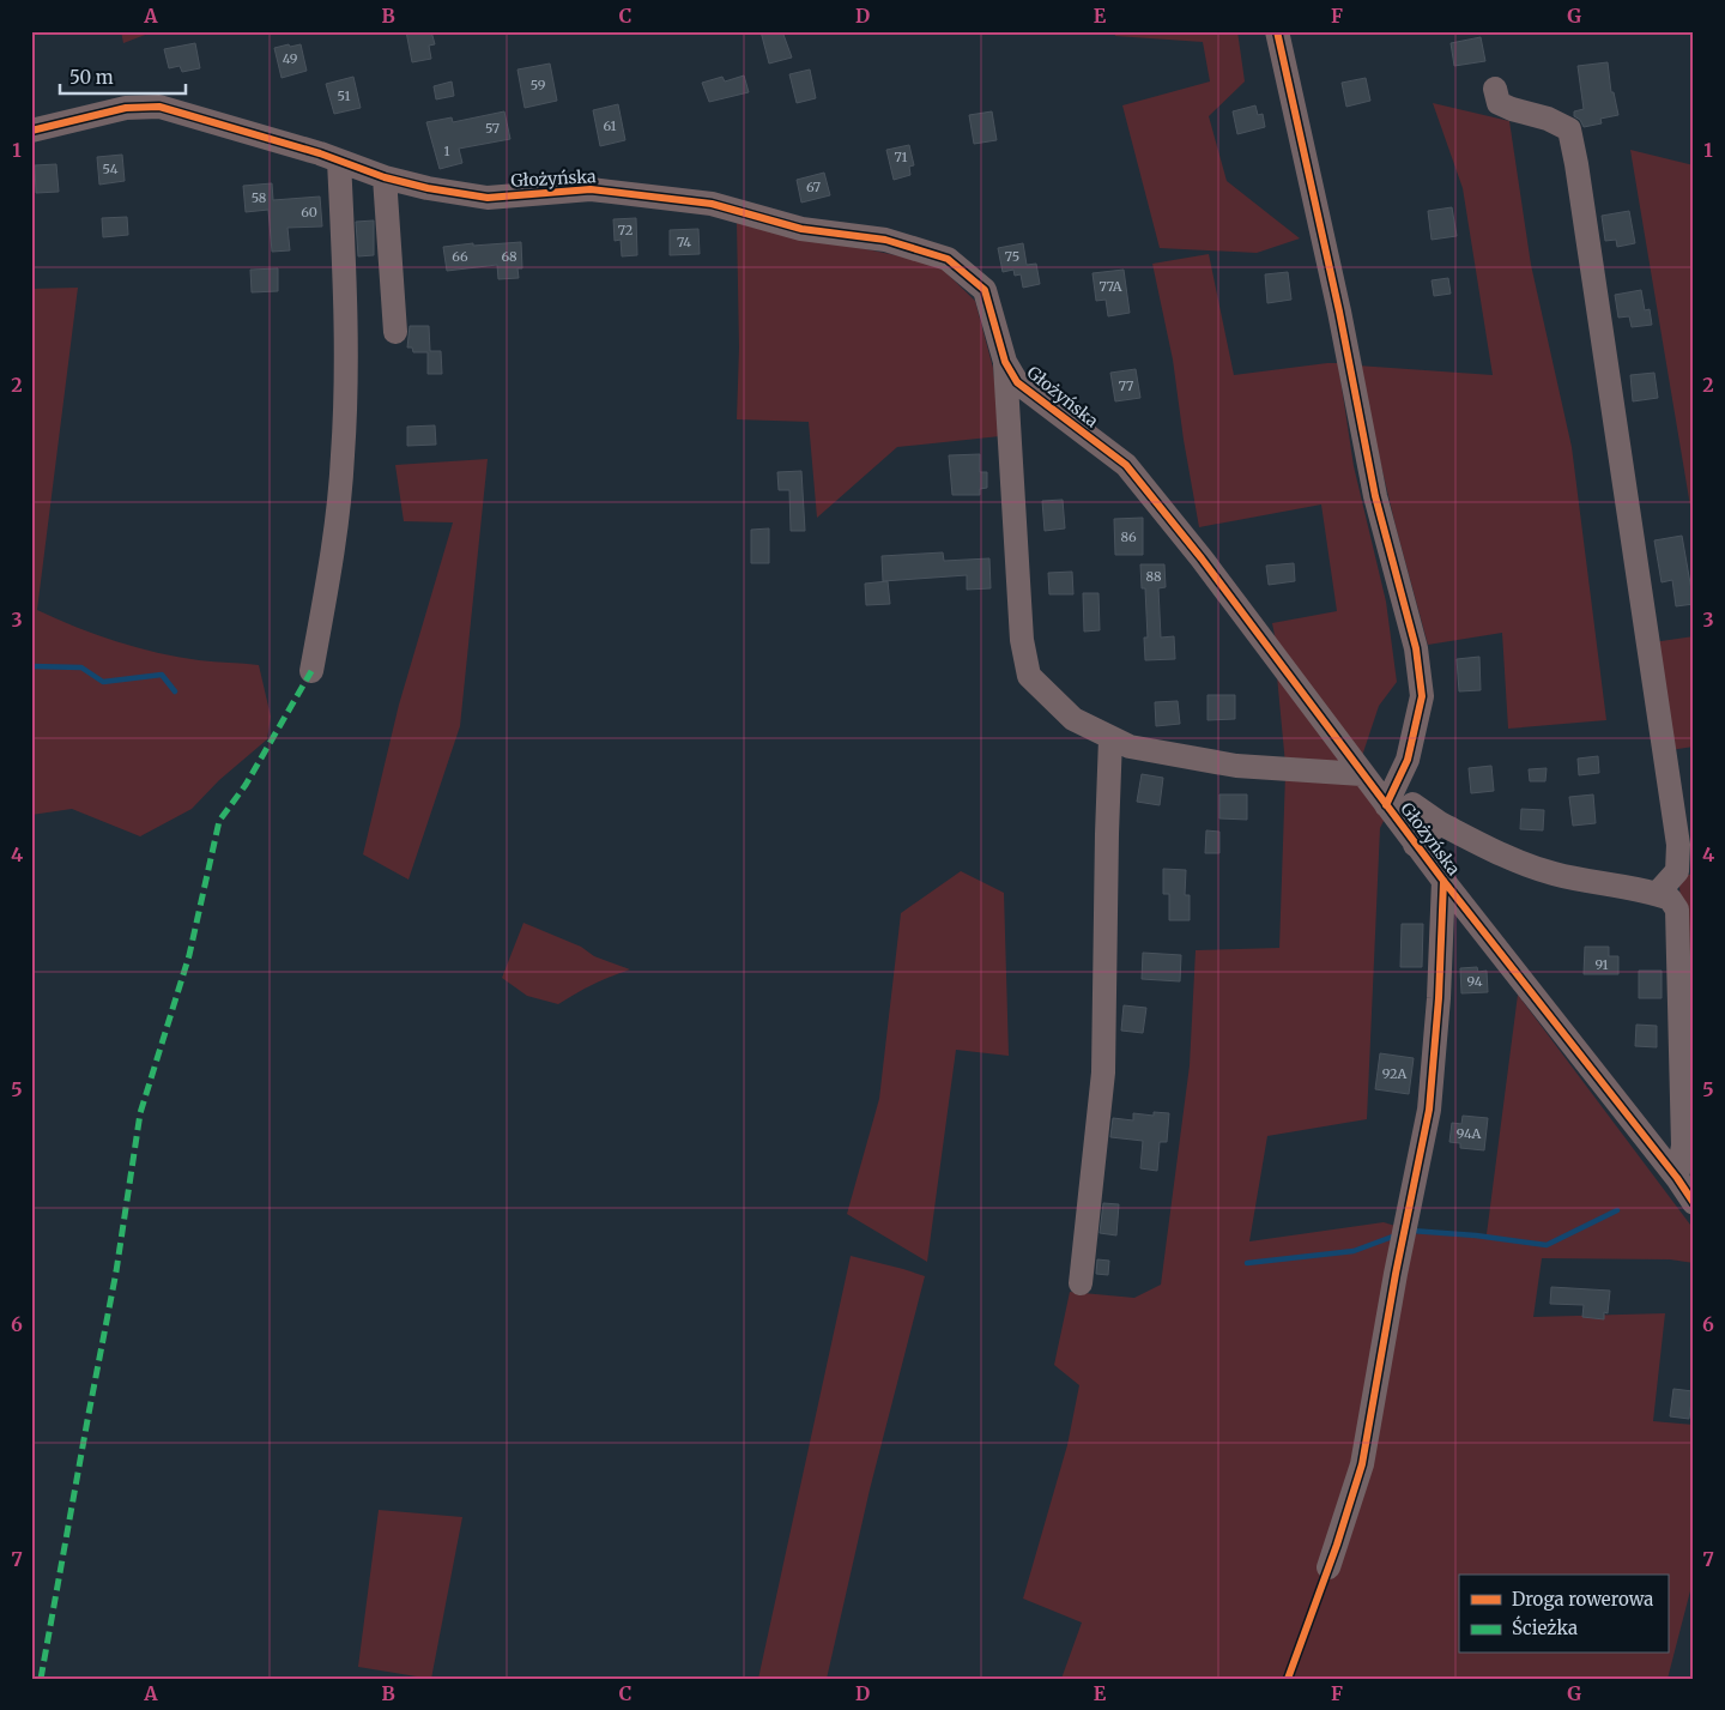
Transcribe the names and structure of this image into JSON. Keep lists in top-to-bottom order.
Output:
{
  "streets": {
    "street": ["Głożyńska"]
  },
  "house_numbers": [
    "49",
    "59",
    "51",
    "61",
    "57",
    "1",
    "71",
    "54",
    "67",
    "58",
    "60",
    "72",
    "74",
    "66",
    "68",
    "75",
    "77A",
    "77",
    "86",
    "88",
    "91",
    "94",
    "92A",
    "94A"
  ],
  "legend": ["Droga rowerowa", "Ścieżka"],
  "scale_bar": "50 m",
  "grid": {
    "columns": [
      "A",
      "B",
      "C",
      "D",
      "E",
      "F",
      "G"
    ],
    "rows": [
      "1",
      "2",
      "3",
      "4",
      "5",
      "6",
      "7"
    ]
  }
}
